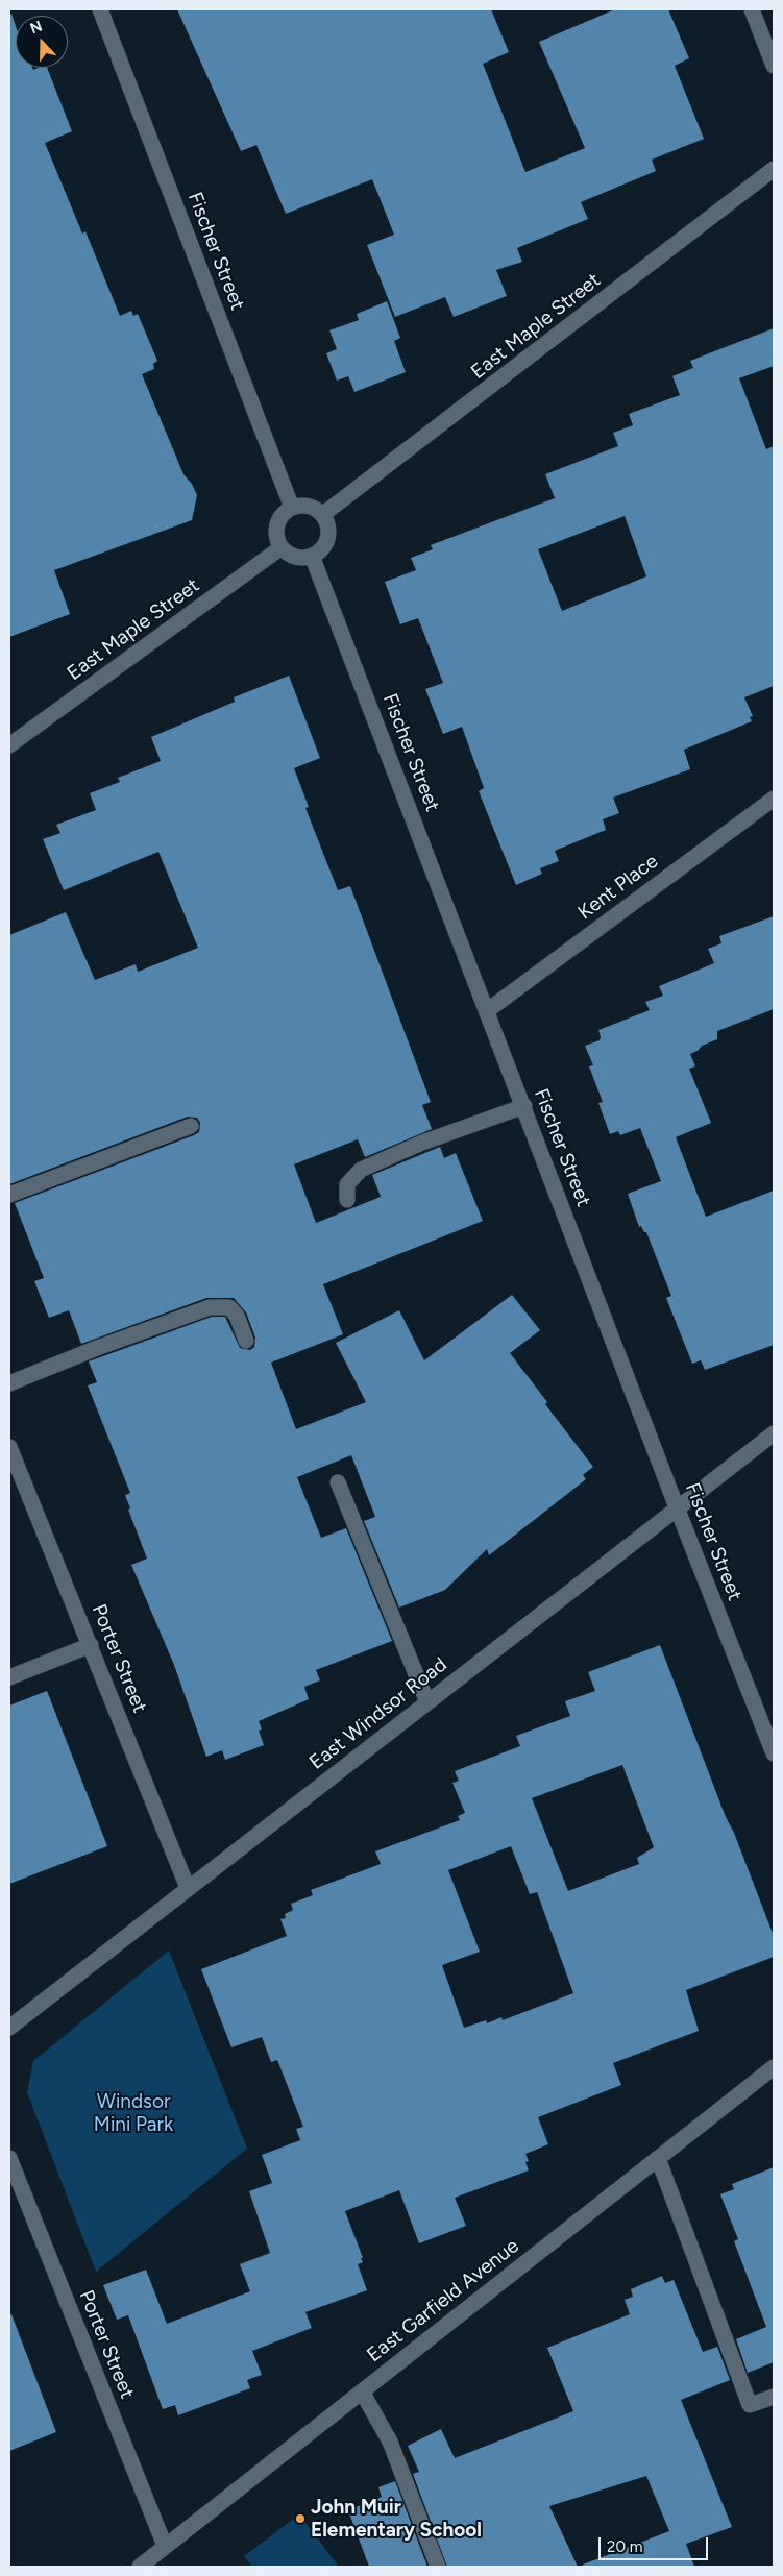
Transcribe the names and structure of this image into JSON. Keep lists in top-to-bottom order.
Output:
{
  "streets": {
    "street": [
      "Fischer Street",
      "East Maple Street",
      "Kent Place",
      "Porter Street",
      "East Windsor Road",
      "East Garfield Avenue"
    ]
  },
  "crossings": [
    ["Fischer Street", "East Maple Street"],
    ["Fischer Street", "Kent Place"],
    ["Fischer Street", "East Windsor Road"],
    ["Porter Street", "East Windsor Road"],
    ["Porter Street", "East Garfield Avenue"]
  ],
  "parks": ["Windsor Mini Park"],
  "places": ["John Muir Elementary School"],
  "scale_bar": "20 m",
  "north": "top"
}
